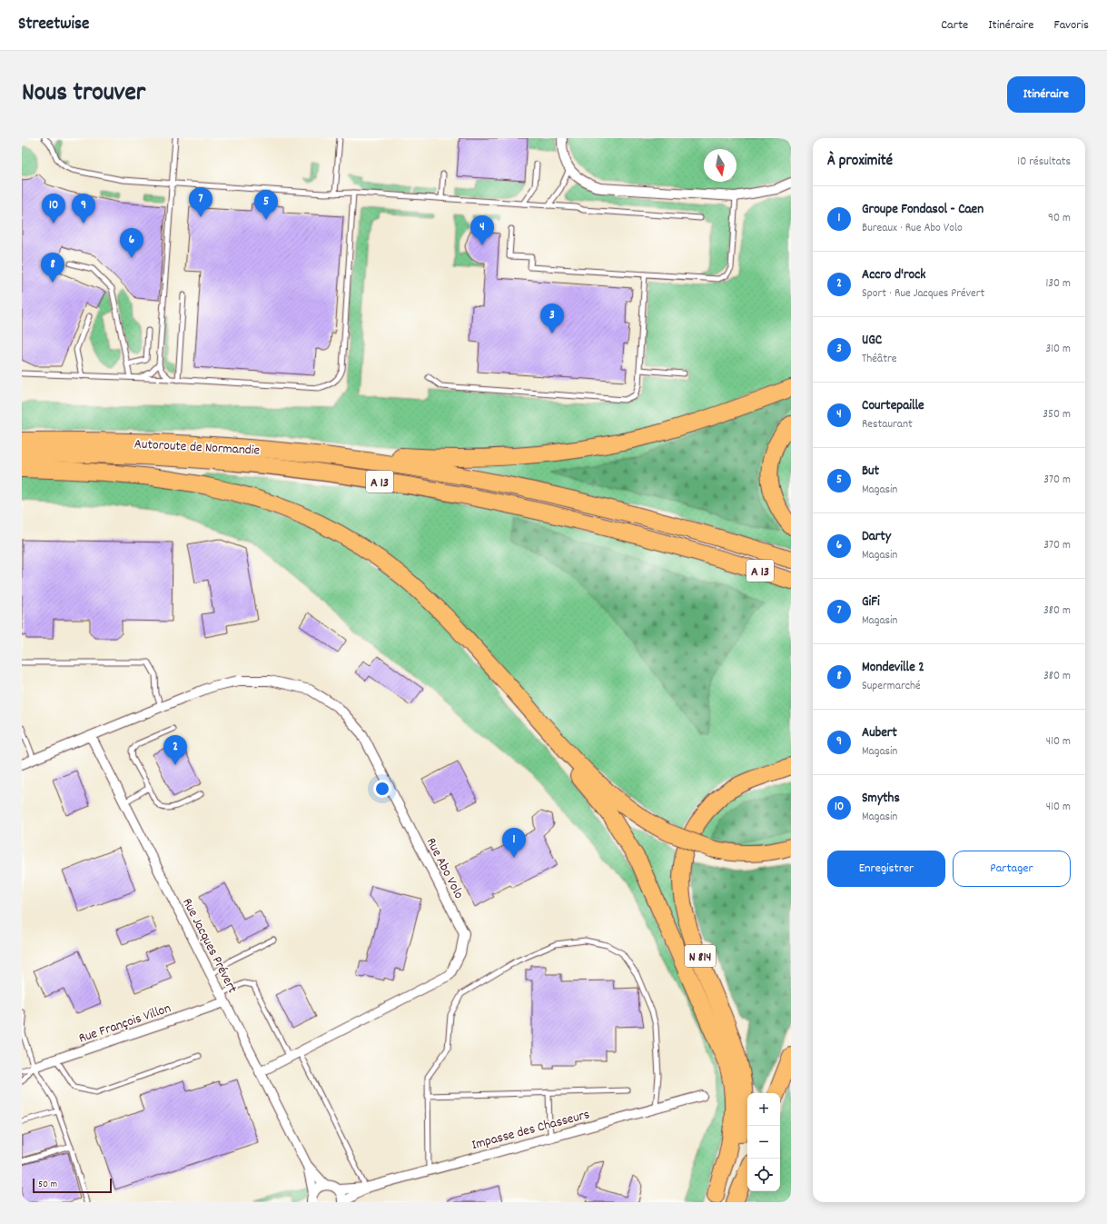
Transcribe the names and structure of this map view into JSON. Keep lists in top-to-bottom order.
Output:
{
  "streets": {
    "highway": ["Autoroute de Normandie", "A 13", "N 814"],
    "street": [
      "Rue Abo Volo",
      "Rue Jacques Prévert",
      "Rue François Villon",
      "Impasse des Chasseurs"
    ]
  },
  "crossings": [
    ["Autoroute de Normandie", "A 13"],
    ["Rue Abo Volo", "Rue Jacques Prévert"],
    ["Rue Jacques Prévert", "Rue François Villon"],
    ["Rue Jacques Prévert", "Impasse des Chasseurs"]
  ],
  "scale_bar": "50 m",
  "north": "bottom",
  "page": {
    "header": "Streetwise",
    "nav": ["Carte", "Itinéraire", "Favoris"],
    "title": "Nous trouver",
    "buttons": [
      "Itinéraire",
      ["Enregistrer", "Partager"]
    ],
    "heading": ["À proximité", "10 résultats"],
    "list": [
      {
        "mark": "1",
        "name": "Groupe Fondasol - Caen",
        "note": "Bureaux · Rue Abo Volo",
        "value": "90 m"
      },
      {
        "mark": "2",
        "name": "Accro d'rock",
        "note": "Sport · Rue Jacques Prévert",
        "value": "130 m"
      },
      {
        "mark": "3",
        "name": "UGC",
        "note": "Théâtre",
        "value": "310 m"
      },
      {
        "mark": "4",
        "name": "Courtepaille",
        "note": "Restaurant",
        "value": "350 m"
      },
      {
        "mark": "5",
        "name": "But",
        "note": "Magasin",
        "value": "370 m"
      },
      {
        "mark": "6",
        "name": "Darty",
        "note": "Magasin",
        "value": "370 m"
      },
      {
        "mark": "7",
        "name": "GiFi",
        "note": "Magasin",
        "value": "380 m"
      },
      {
        "mark": "8",
        "name": "Mondeville 2",
        "note": "Supermarché",
        "value": "380 m"
      },
      {
        "mark": "9",
        "name": "Aubert",
        "note": "Magasin",
        "value": "410 m"
      },
      {
        "mark": "10",
        "name": "Smyths",
        "note": "Magasin",
        "value": "410 m"
      }
    ],
    "pins": [
      "7",
      "5",
      "9",
      "10",
      "4",
      "6",
      "8",
      "3",
      "2",
      "1"
    ],
    "map_buttons": ["+", "−"],
    "scale": "50 m"
  }
}
